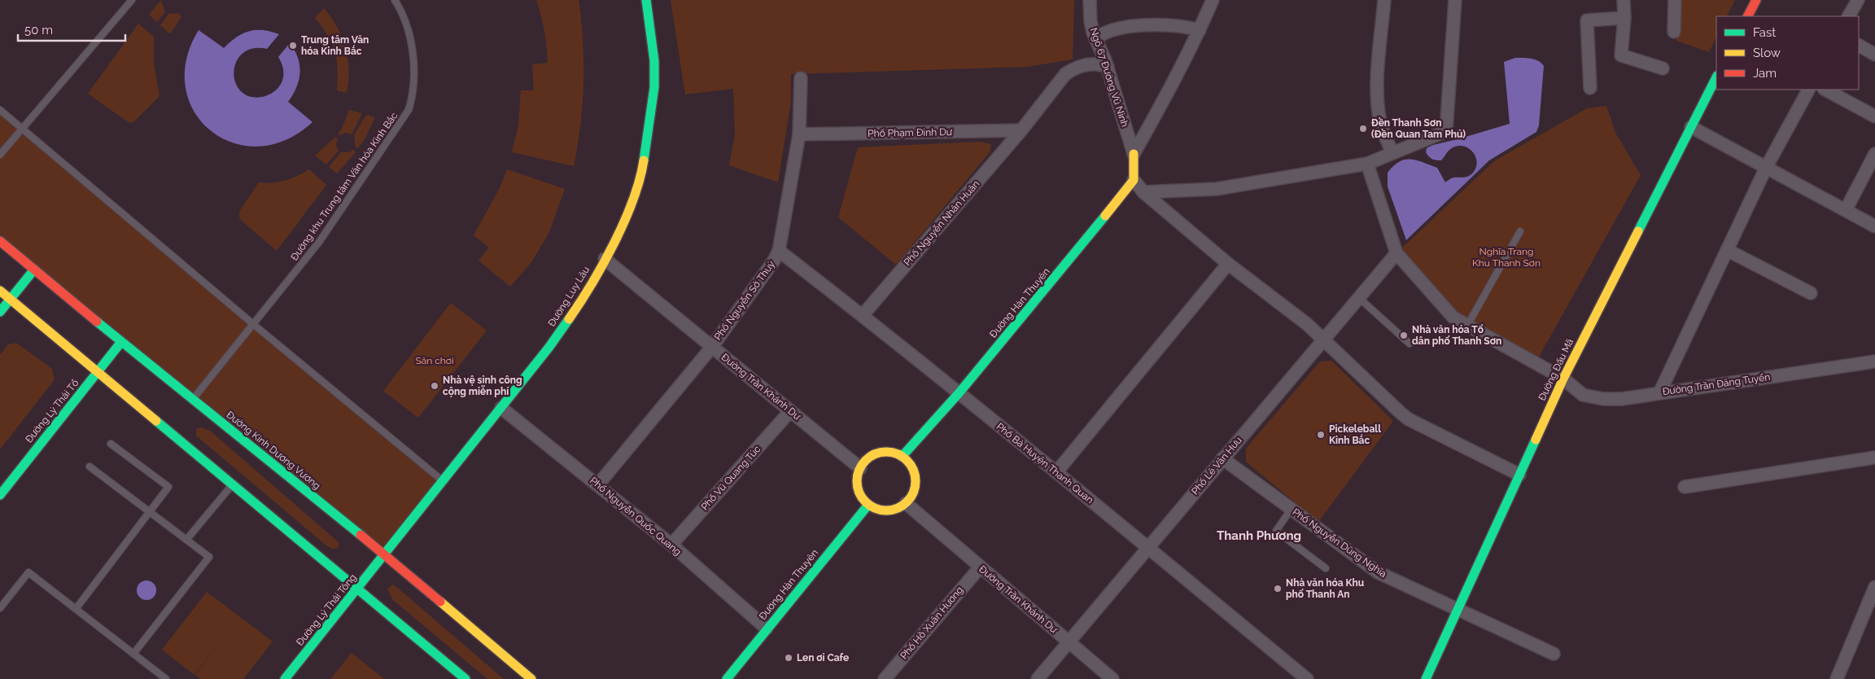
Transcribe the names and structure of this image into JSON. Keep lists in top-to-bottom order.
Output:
{
  "streets": {
    "street": [
      "Ngõ 67 Đường Vũ Ninh",
      "Phố Phạm Đình Dư",
      "Phố Nguyễn Nhân Huân",
      "Đường Luy Lâu",
      "Phố Nguyễn Sở Thuỳ",
      "Đường Hàn Thuyên",
      "Đường Đấu Mã",
      "Đường Trần Đăng Tuyển",
      "Đường Trần Khánh Dư",
      "Đường Lý Thái Tổ",
      "Đường Kinh Dương Vương",
      "Phố Bà Huyện Thanh Quan",
      "Phố Lê Văn Hưu",
      "Phố Vũ Quang Túc",
      "Phố Nguyễn Quốc Quang",
      "Phố Nguyễn Dũng Nghĩa",
      "Đường Lý Thái Tông",
      "Phố Hồ Xuân Hương"
    ],
    "lane": ["Đường khu Trung tâm Văn hóa Kinh Bắc"]
  },
  "crossings": [
    ["Ngõ 67 Đường Vũ Ninh", "Phố Nguyễn Nhân Huân"],
    ["Phố Phạm Đình Dư", "Phố Nguyễn Nhân Huân"],
    ["Phố Phạm Đình Dư", "Phố Nguyễn Sở Thuỳ"],
    ["Đường khu Trung tâm Văn hóa Kinh Bắc", "Đường Kinh Dương Vương"],
    ["Phố Nguyễn Nhân Huân", "Phố Bà Huyện Thanh Quan"],
    ["Đường Luy Lâu", "Đường Trần Khánh Dư"],
    ["Đường Luy Lâu", "Đường Kinh Dương Vương"],
    ["Đường Luy Lâu", "Phố Nguyễn Quốc Quang"],
    ["Đường Luy Lâu", "Đường Lý Thái Tông"],
    ["Phố Nguyễn Sở Thuỳ", "Đường Trần Khánh Dư"],
    ["Phố Nguyễn Sở Thuỳ", "Phố Bà Huyện Thanh Quan"],
    ["Phố Nguyễn Sở Thuỳ", "Phố Nguyễn Quốc Quang"],
    ["Đường Hàn Thuyên", "Đường Trần Khánh Dư"],
    ["Đường Hàn Thuyên", "Phố Bà Huyện Thanh Quan"],
    ["Đường Hàn Thuyên", "Phố Nguyễn Quốc Quang"],
    ["Đường Đấu Mã", "Đường Trần Đăng Tuyển"],
    ["Đường Đấu Mã", "Phố Nguyễn Dũng Nghĩa"],
    ["Đường Trần Đăng Tuyển", "Phố Lê Văn Hưu"],
    ["Đường Trần Khánh Dư", "Phố Lê Văn Hưu"],
    ["Đường Trần Khánh Dư", "Phố Vũ Quang Túc"],
    ["Đường Trần Khánh Dư", "Phố Hồ Xuân Hương"],
    ["Đường Lý Thái Tổ", "Đường Kinh Dương Vương"],
    ["Đường Kinh Dương Vương", "Đường Lý Thái Tông"],
    ["Phố Bà Huyện Thanh Quan", "Phố Lê Văn Hưu"],
    ["Phố Lê Văn Hưu", "Phố Nguyễn Dũng Nghĩa"],
    ["Phố Vũ Quang Túc", "Phố Nguyễn Quốc Quang"]
  ],
  "districts": ["Thanh Phương"],
  "parks": ["Nghĩa Trang Khu Thanh Sơn", "Sân chơi"],
  "places": [
    "Trung tâm Văn hóa Kinh Bắc",
    "Đền Thanh Sơn (Đền Quan Tam Phủ)",
    "Nhà văn hóa Tổ dân phố Thanh Sơn",
    "Nhà vệ sinh công cộng miễn phí",
    "Pickeleball Kinh Bắc",
    "Nhà văn hóa Khu phố Thanh An",
    "Len ơi Cafe"
  ],
  "legend": ["Fast", "Slow", "Jam"],
  "scale_bar": "50 m"
}
